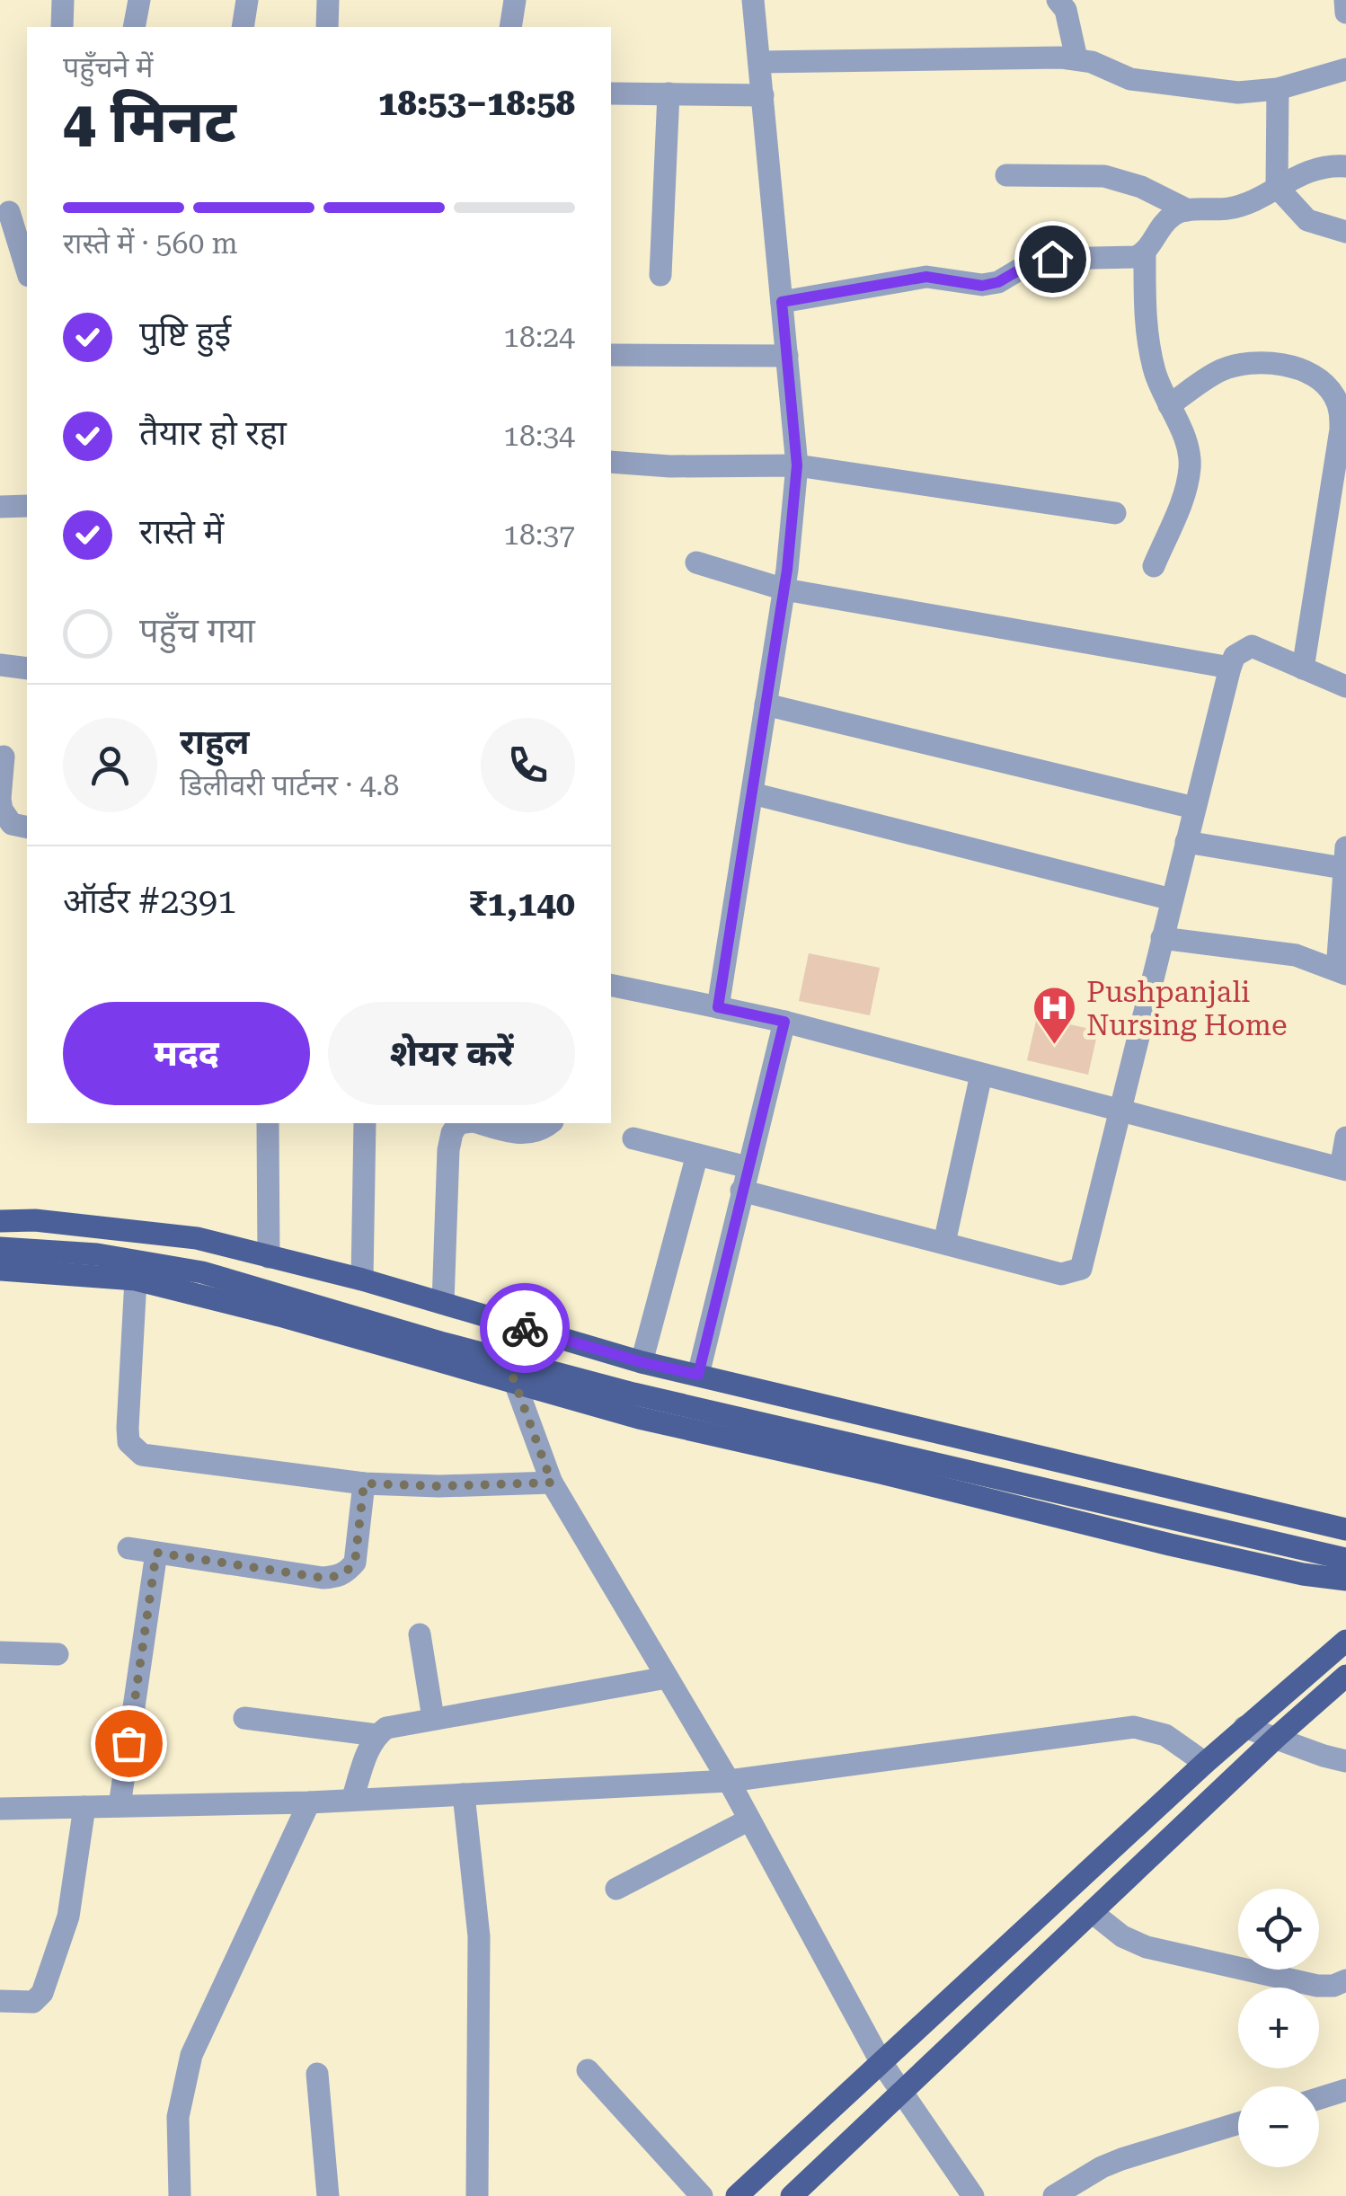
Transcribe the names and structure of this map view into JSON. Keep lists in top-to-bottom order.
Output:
{
  "places": {
    "hospital": ["Pushpanjali Nursing Home"]
  },
  "page": {
    "heading": ["4 मिनट", "पहुँचने में", "18:53–18:58"],
    "panel": [
      "राहुल",
      "डिलीवरी पार्टनर · 4.8",
      "ऑर्डर #2391",
      "₹1,140"
    ],
    "bar": "रास्ते में · 560 m",
    "list": [
      ["पुष्टि हुई", "18:24"],
      ["तैयार हो रहा", "18:34"],
      ["रास्ते में", "18:37"],
      "पहुँच गया"
    ],
    "buttons": ["मदद", "शेयर करें"],
    "map_buttons": ["+", "−"]
  }
}
